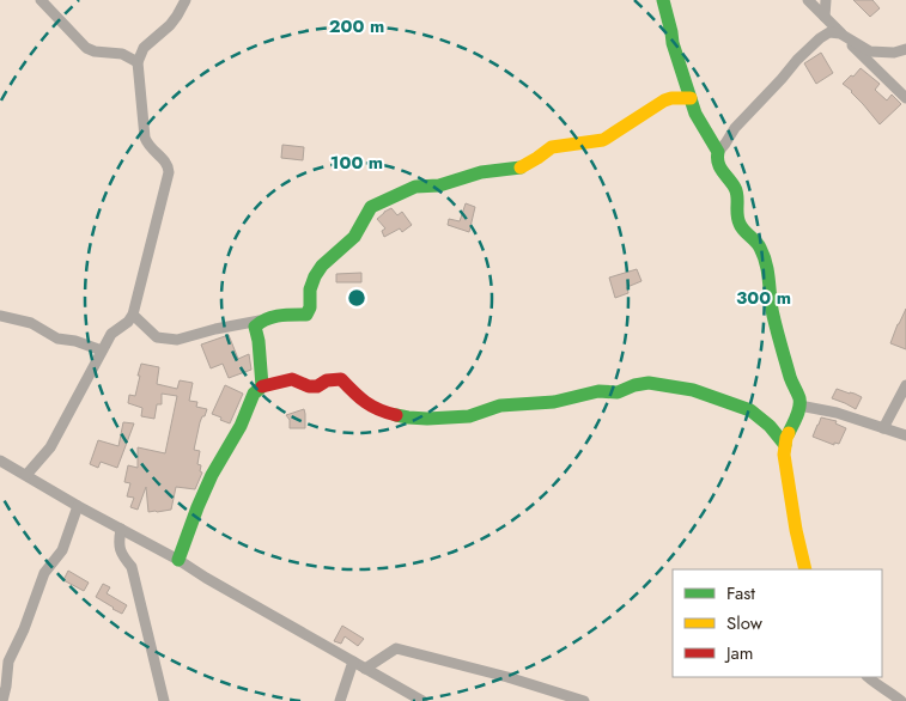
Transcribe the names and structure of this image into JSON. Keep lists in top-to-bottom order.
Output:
{
  "legend": ["Fast", "Slow", "Jam"],
  "rings": ["200 m", "100 m", "300 m"]
}
